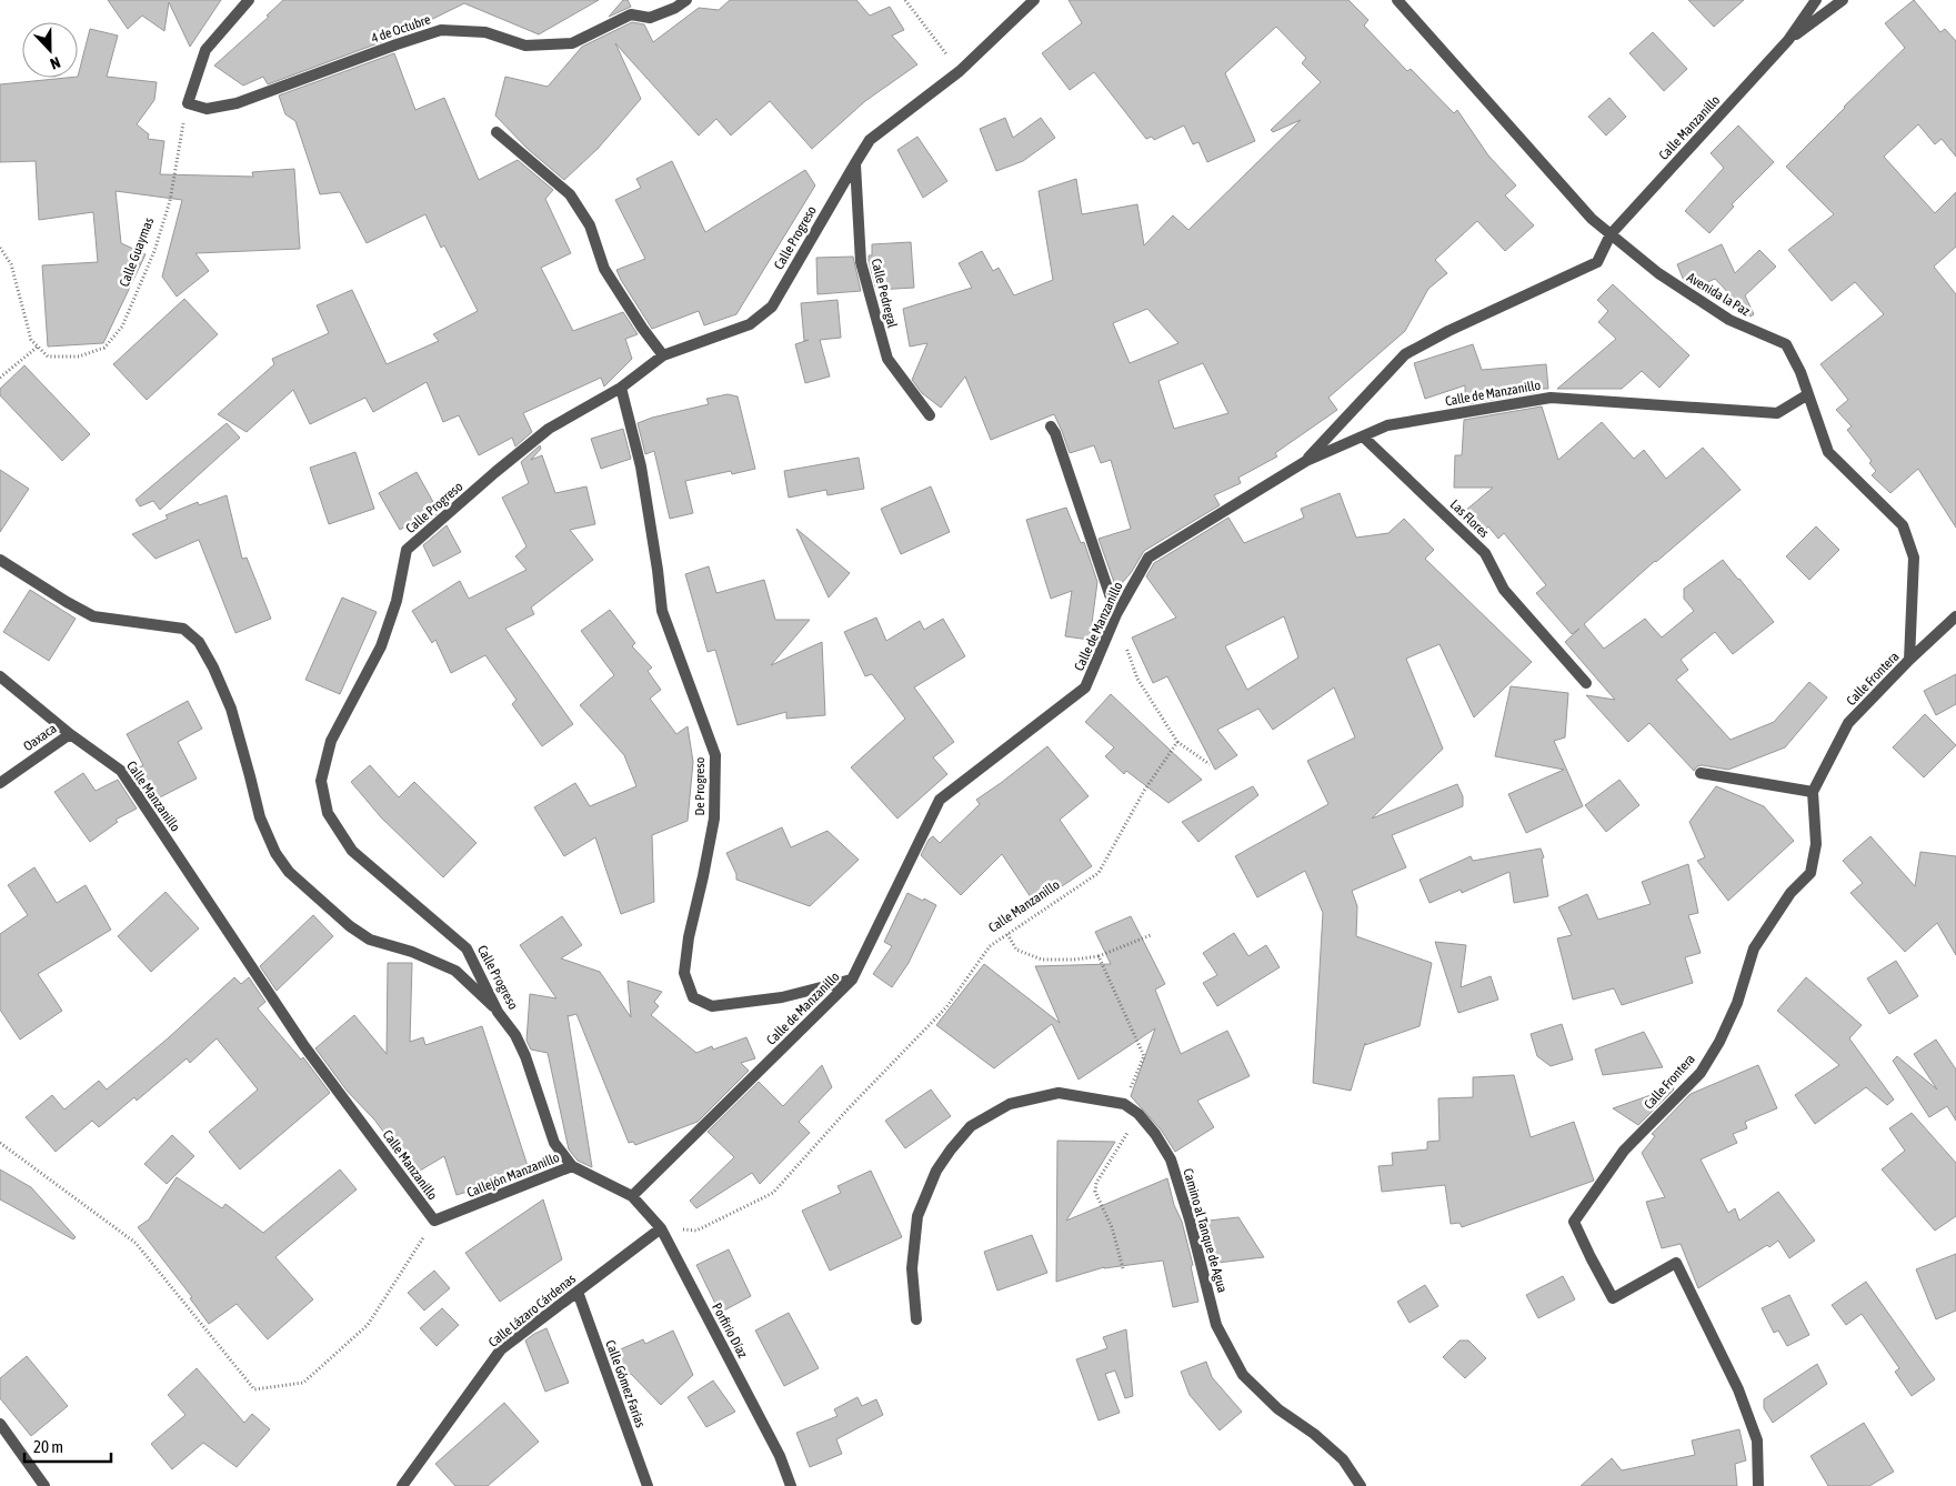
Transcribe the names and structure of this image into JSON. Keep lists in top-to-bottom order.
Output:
{
  "streets": {
    "street": [
      "4 de Octubre",
      "Calle Manzanillo",
      "Calle Progreso",
      "Calle Pedregal",
      "Avenida la Paz",
      "Calle de Manzanillo",
      "Las Flores",
      "Calle Frontera",
      "Oaxaca",
      "De Progreso",
      "Callejón Manzanillo",
      "Camino al Tanque de Agua",
      "Calle Lázaro Cárdenas",
      "Porfirio Díaz",
      "Calle Gómez Farías"
    ],
    "path": ["Calle Guaymas"]
  },
  "crossings": [
    ["4 de Octubre", "Calle Guaymas"],
    ["Calle Manzanillo", "Avenida la Paz"],
    ["Calle Manzanillo", "Calle de Manzanillo"],
    ["Calle Manzanillo", "Oaxaca"],
    ["Calle Manzanillo", "Callejón Manzanillo"],
    ["Calle Manzanillo", "Calle Lázaro Cárdenas"],
    ["Calle Manzanillo", "Porfirio Díaz"],
    ["Calle Progreso", "Calle Pedregal"],
    ["Calle Progreso", "Calle de Manzanillo"],
    ["Calle Progreso", "De Progreso"],
    ["Calle Progreso", "Callejón Manzanillo"],
    ["Calle Progreso", "Porfirio Díaz"],
    ["Avenida la Paz", "Calle de Manzanillo"],
    ["Avenida la Paz", "Calle Frontera"],
    ["Calle de Manzanillo", "Las Flores"],
    ["Calle de Manzanillo", "De Progreso"],
    ["Calle de Manzanillo", "Porfirio Díaz"],
    ["Calle Lázaro Cárdenas", "Porfirio Díaz"],
    ["Calle Lázaro Cárdenas", "Calle Gómez Farías"]
  ],
  "scale_bar": "20 m",
  "north": "bottom"
}
